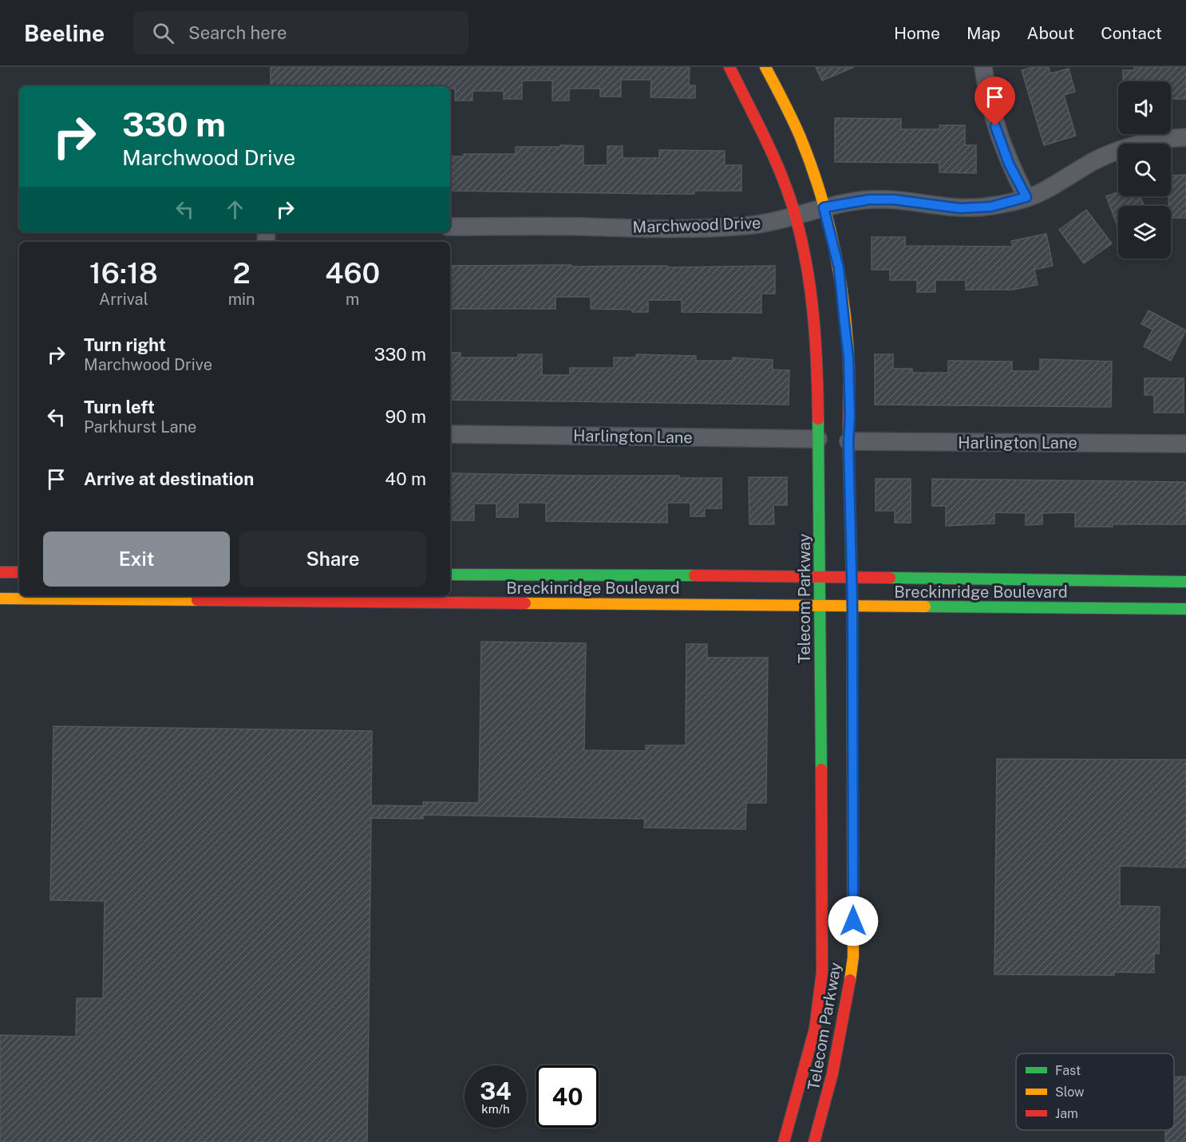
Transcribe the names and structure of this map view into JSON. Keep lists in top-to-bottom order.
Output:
{
  "streets": {
    "street": [
      "Marchwood Drive",
      "Harlington Lane",
      "Breckinridge Boulevard",
      "Telecom Parkway"
    ]
  },
  "crossings": [
    ["Marchwood Drive", "Telecom Parkway"],
    ["Harlington Lane", "Telecom Parkway"],
    ["Breckinridge Boulevard", "Telecom Parkway"]
  ],
  "legend": ["Fast", "Slow", "Jam"],
  "page": {
    "header": "Beeline",
    "search": "Search here",
    "nav": [
      "Home",
      "Map",
      "About",
      "Contact"
    ],
    "turn": ["330 m", "Marchwood Drive"],
    "eta": [
      "16:18",
      "Arrival",
      "2",
      "min",
      "460",
      "m"
    ],
    "list": [
      {
        "name": "Turn right",
        "note": "Marchwood Drive",
        "value": "330 m"
      },
      {
        "name": "Turn left",
        "note": "Parkhurst Lane",
        "value": "90 m"
      },
      {
        "name": "Arrive at destination",
        "value": "40 m"
      }
    ],
    "buttons": ["Exit", "Share"],
    "speed": "34 km/h",
    "limit": "40"
  }
}
